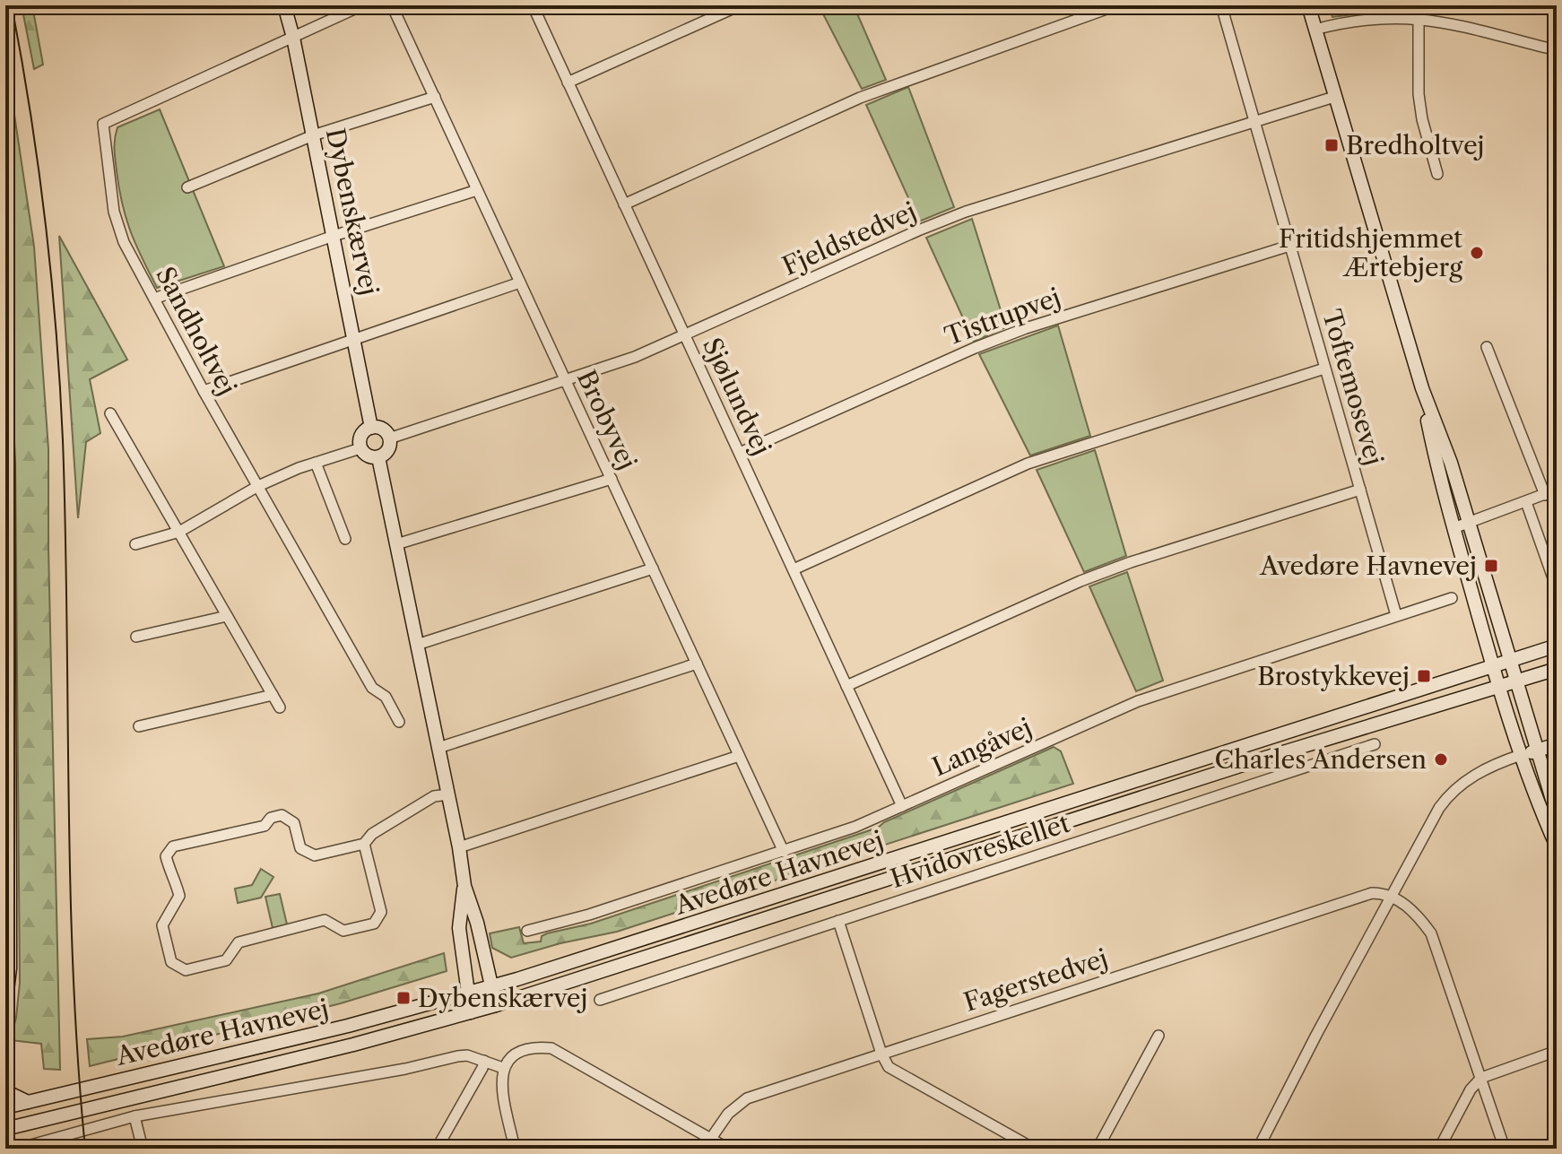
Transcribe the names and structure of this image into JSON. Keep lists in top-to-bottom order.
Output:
{
  "streets": {
    "street": [
      "Dybenskærvej",
      "Fjeldstedvej",
      "Tistrupvej",
      "Sandholtvej",
      "Toftemosevej",
      "Sjølundvej",
      "Brobyvej",
      "Langåvej",
      "Hvidovreskellet",
      "Avedøre Havnevej",
      "Fagerstedvej"
    ]
  },
  "crossings": [
    ["Dybenskærvej", "Fjeldstedvej"],
    ["Dybenskærvej", "Sandholtvej"],
    ["Fjeldstedvej", "Toftemosevej"],
    ["Fjeldstedvej", "Sjølundvej"],
    ["Fjeldstedvej", "Brobyvej"],
    ["Tistrupvej", "Toftemosevej"],
    ["Tistrupvej", "Sjølundvej"],
    ["Toftemosevej", "Langåvej"],
    ["Sjølundvej", "Langåvej"],
    ["Brobyvej", "Langåvej"]
  ],
  "places": {
    "transit": [
      "Bredholtvej",
      "Avedøre Havnevej",
      "Brostykkevej",
      "Dybenskærvej"
    ],
    "other": ["Fritidshjemmet Ærtebjerg", "Charles Andersen"]
  }
}
